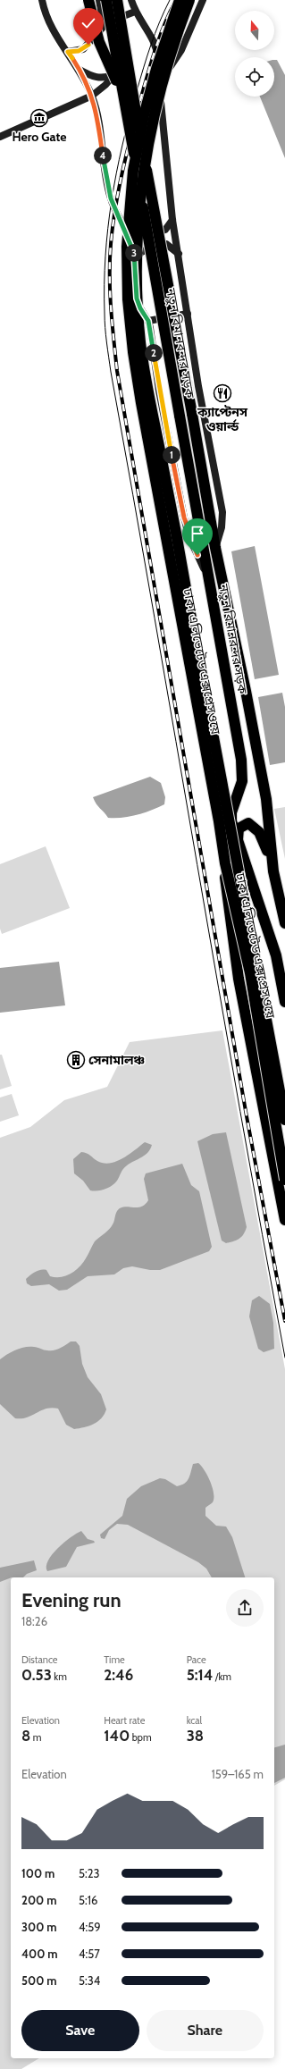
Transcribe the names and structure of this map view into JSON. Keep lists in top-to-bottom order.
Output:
{
  "streets": {
    "highway": ["নতুন বিমানবন্দর সড়ক", "ঢাকা এলিভেটেড এক্সপ্রেসওয়ে"]
  },
  "places": {
    "museum": ["Hero Gate"],
    "restaurant": ["ক্যাপ্টেনস ওয়ার্ল্ড"],
    "building": ["সেনামালঞ্চ"]
  },
  "north": "top",
  "page": {
    "pins": [
      "4",
      "3",
      "2",
      "1"
    ],
    "heading": ["Evening run", "18:26"],
    "stats": [
      ["Distance", "0.53 km"],
      ["Time", "2:46"],
      ["Pace", "5:14 /km"],
      ["Elevation", "8 m"],
      ["Heart rate", "140 bpm"],
      ["kcal", "38"]
    ],
    "chart": ["Elevation", "159–165 m"],
    "list": [
      {
        "name": "100 m",
        "note": "5:23"
      },
      {
        "name": "200 m",
        "note": "5:16"
      },
      {
        "name": "300 m",
        "note": "4:59"
      },
      {
        "name": "400 m",
        "note": "4:57"
      },
      {
        "name": "500 m",
        "note": "5:34"
      }
    ],
    "buttons": ["Save", "Share"]
  }
}
